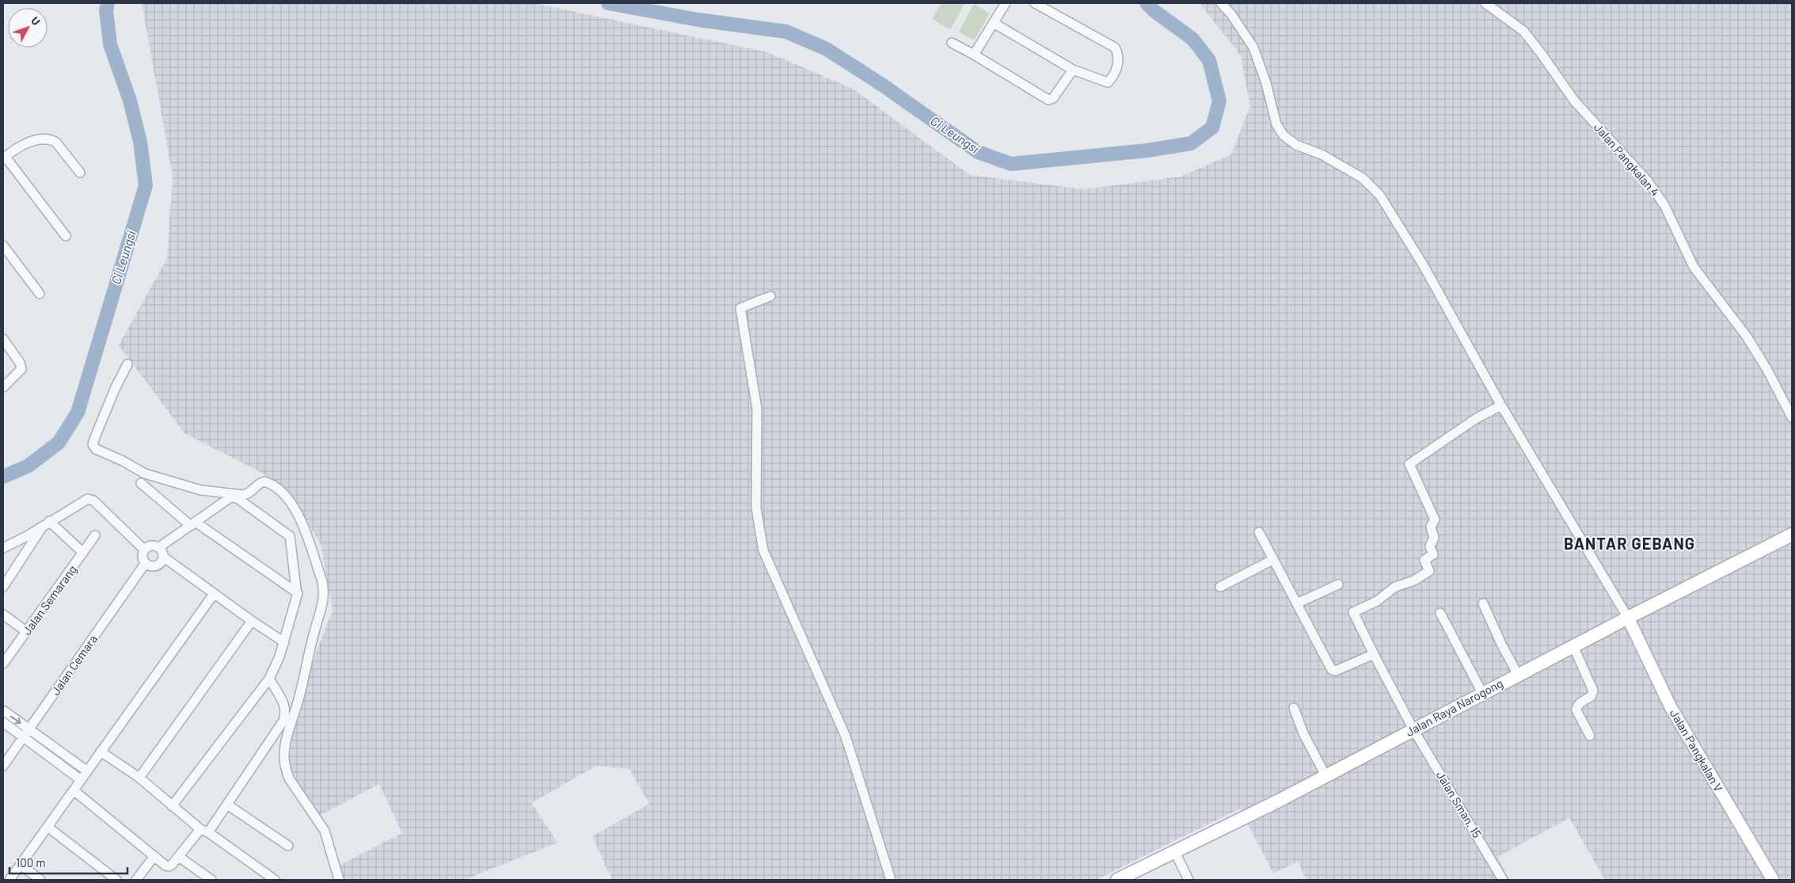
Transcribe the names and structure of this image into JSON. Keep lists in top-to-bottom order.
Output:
{
  "streets": {
    "main road": ["Jalan Raya Narogong"],
    "street": [
      "Jalan Pangkalan 4",
      "Jalan Semarang",
      "Jalan Cemara",
      "Jalan Pangkalan V",
      "Jalan Sman. 15"
    ]
  },
  "crossings": [
    ["Jalan Raya Narogong", "Jalan Pangkalan V"],
    ["Jalan Raya Narogong", "Jalan Sman. 15"]
  ],
  "districts": ["BANTAR GEBANG"],
  "water": ["Ci Leungsi"],
  "scale_bar": "100 m",
  "north": "top right"
}
